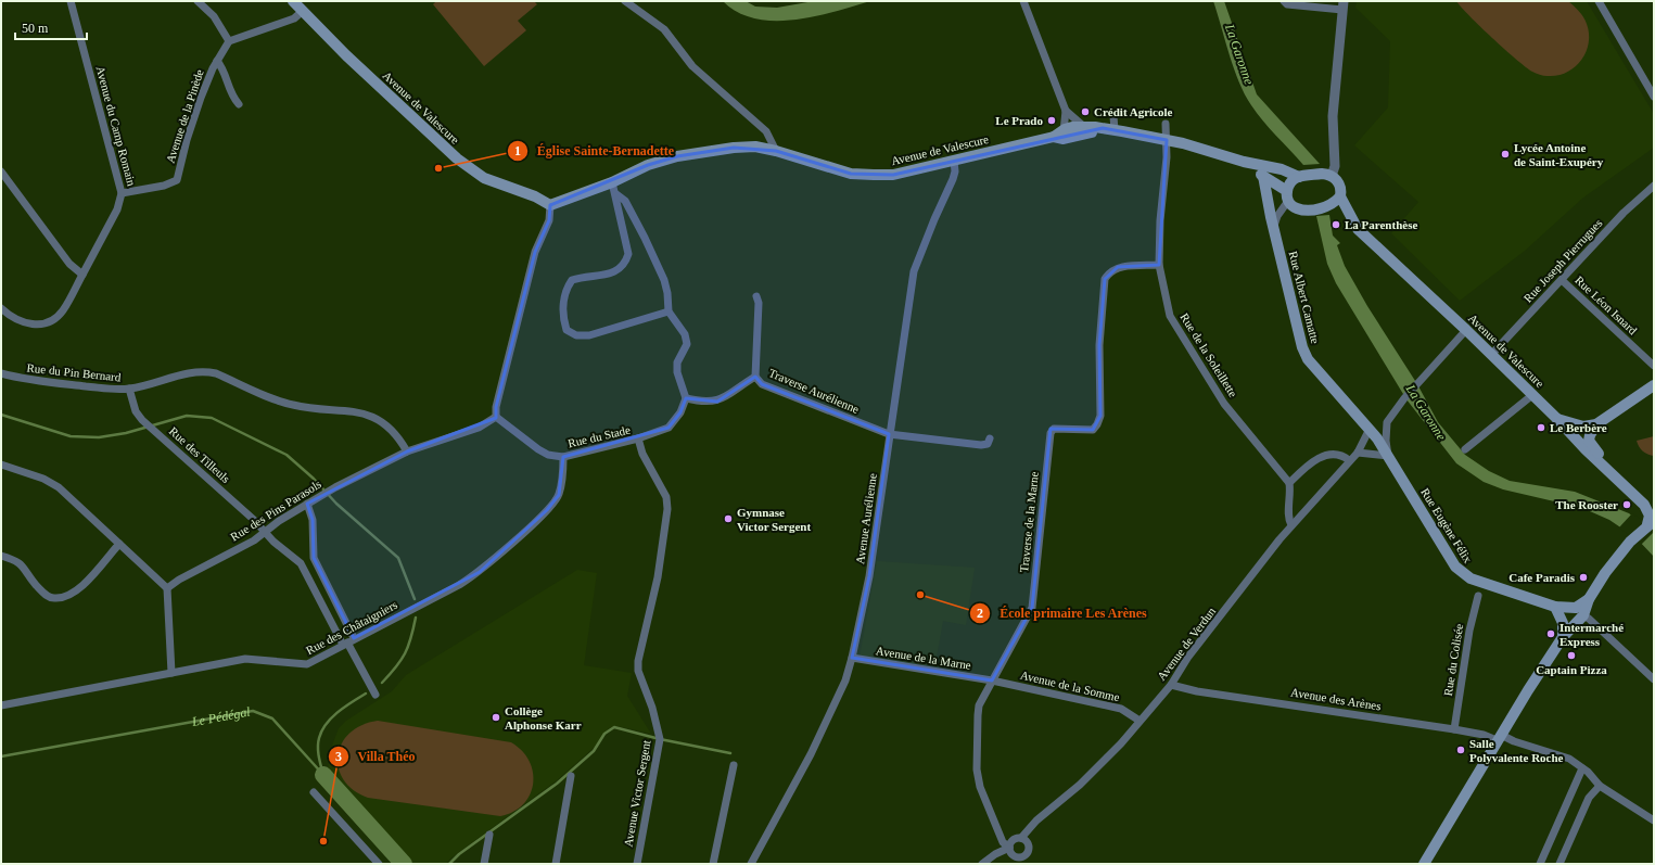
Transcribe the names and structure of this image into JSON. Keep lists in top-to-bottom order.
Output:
{
  "streets": {
    "main road": ["Avenue de Valescure", "Rue Albert Camatte", "Rue Eugène Félix"],
    "street": [
      "Avenue de la Pinède",
      "Avenue du Camp Romain",
      "Rue Joseph Pierrugues",
      "Rue Léon Isnard",
      "Rue de la Soleillette",
      "Rue du Pin Bernard",
      "Traverse Aurélienne",
      "Rue du Stade",
      "Rue des Tilleuls",
      "Rue des Pins Parasols",
      "Avenue Aurélienne",
      "Traverse de la Marne",
      "Rue des Châtaigniers",
      "Avenue de Verdun",
      "Avenue de la Marne",
      "Rue du Colisée",
      "Avenue de la Somme",
      "Avenue des Arènes",
      "Avenue Victor Sergent"
    ]
  },
  "crossings": [
    ["Avenue de Valescure", "Rue Joseph Pierrugues"],
    ["Avenue de Valescure", "Rue Albert Camatte"],
    ["Avenue de Valescure", "Rue de la Soleillette"],
    ["Avenue de Valescure", "Avenue Aurélienne"],
    ["Avenue de la Pinède", "Avenue du Camp Romain"],
    ["Rue Joseph Pierrugues", "Rue Léon Isnard"],
    ["Rue Albert Camatte", "Rue Eugène Félix"],
    ["Rue Albert Camatte", "Avenue de Verdun"],
    ["Rue de la Soleillette", "Traverse de la Marne"],
    ["Rue du Pin Bernard", "Rue des Tilleuls"],
    ["Rue du Pin Bernard", "Rue des Pins Parasols"],
    ["Traverse Aurélienne", "Avenue Aurélienne"],
    ["Rue du Stade", "Rue des Pins Parasols"],
    ["Rue du Stade", "Rue des Châtaigniers"],
    ["Rue du Stade", "Avenue Victor Sergent"],
    ["Rue des Tilleuls", "Rue des Pins Parasols"],
    ["Avenue Aurélienne", "Avenue de la Marne"],
    ["Traverse de la Marne", "Avenue de Verdun"],
    ["Traverse de la Marne", "Avenue de la Marne"],
    ["Traverse de la Marne", "Avenue de la Somme"],
    ["Rue Eugène Félix", "Avenue de Verdun"],
    ["Avenue de Verdun", "Avenue de la Somme"],
    ["Avenue de Verdun", "Avenue des Arènes"],
    ["Avenue de la Marne", "Avenue de la Somme"],
    ["Rue du Colisée", "Avenue des Arènes"]
  ],
  "water": ["La Garonne", "Le Pédégal"],
  "places": [
    "Crédit Agricole",
    "Le Prado",
    "Lycée Antoine de Saint-Exupéry",
    "Église Sainte-Bernadette",
    "La Parenthèse",
    "Le Berbère",
    "The Rooster",
    "Gymnase Victor Sergent",
    "Cafe Paradis",
    "École primaire Les Arènes",
    "Intermarché Express",
    "Captain Pizza",
    "Collège Alphonse Karr",
    "Salle Polyvalente Roche",
    "Villa Théo"
  ],
  "scale_bar": "50 m"
}
